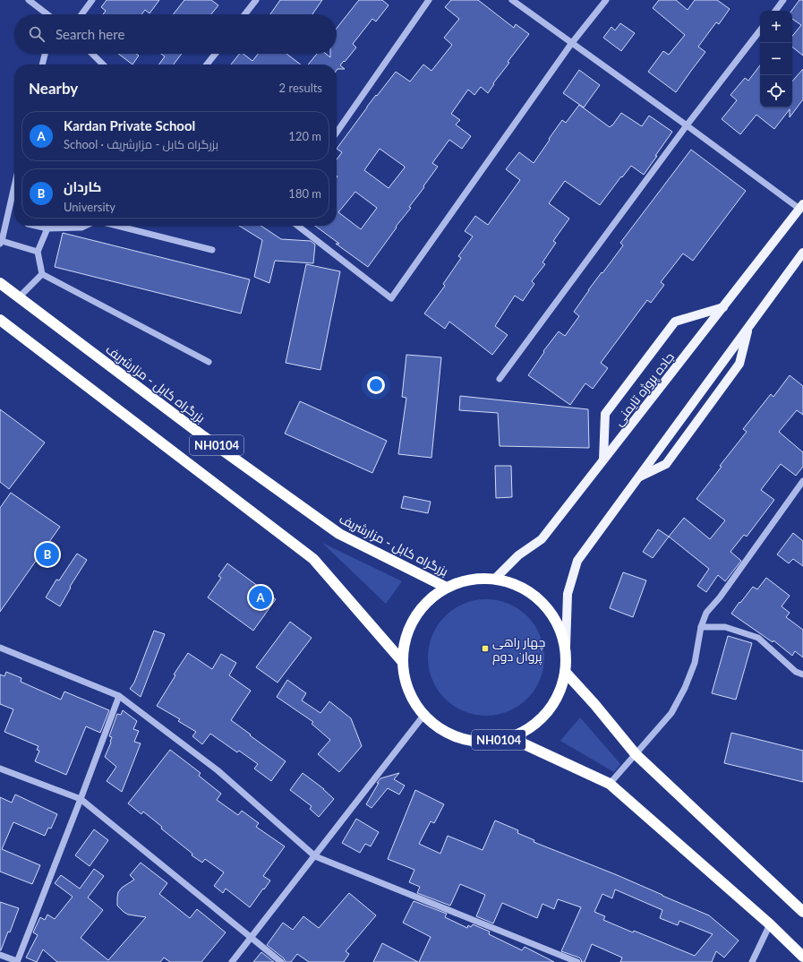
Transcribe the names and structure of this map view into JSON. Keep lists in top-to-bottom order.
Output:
{
  "streets": {
    "highway": ["بزرگراه کابل - مزارشریف", "NH0104"],
    "main road": ["جاده پروژه تایمنی"]
  },
  "crossings": [
    ["بزرگراه کابل - مزارشریف", "NH0104"],
    ["جاده پروژه تایمنی", "NH0104"]
  ],
  "places": {
    "transit": ["چهار راهی پروان دوم"]
  },
  "page": {
    "map_buttons": ["+", "−"],
    "search": "Search here",
    "heading": ["Nearby", "2 results"],
    "list": [
      {
        "mark": "A",
        "name": "Kardan Private School",
        "note": "School · بزرگراه کابل - مزارشریف",
        "value": "120 m"
      },
      {
        "mark": "B",
        "name": "کاردان",
        "note": "University",
        "value": "180 m"
      }
    ],
    "pins": ["B", "A"]
  }
}
